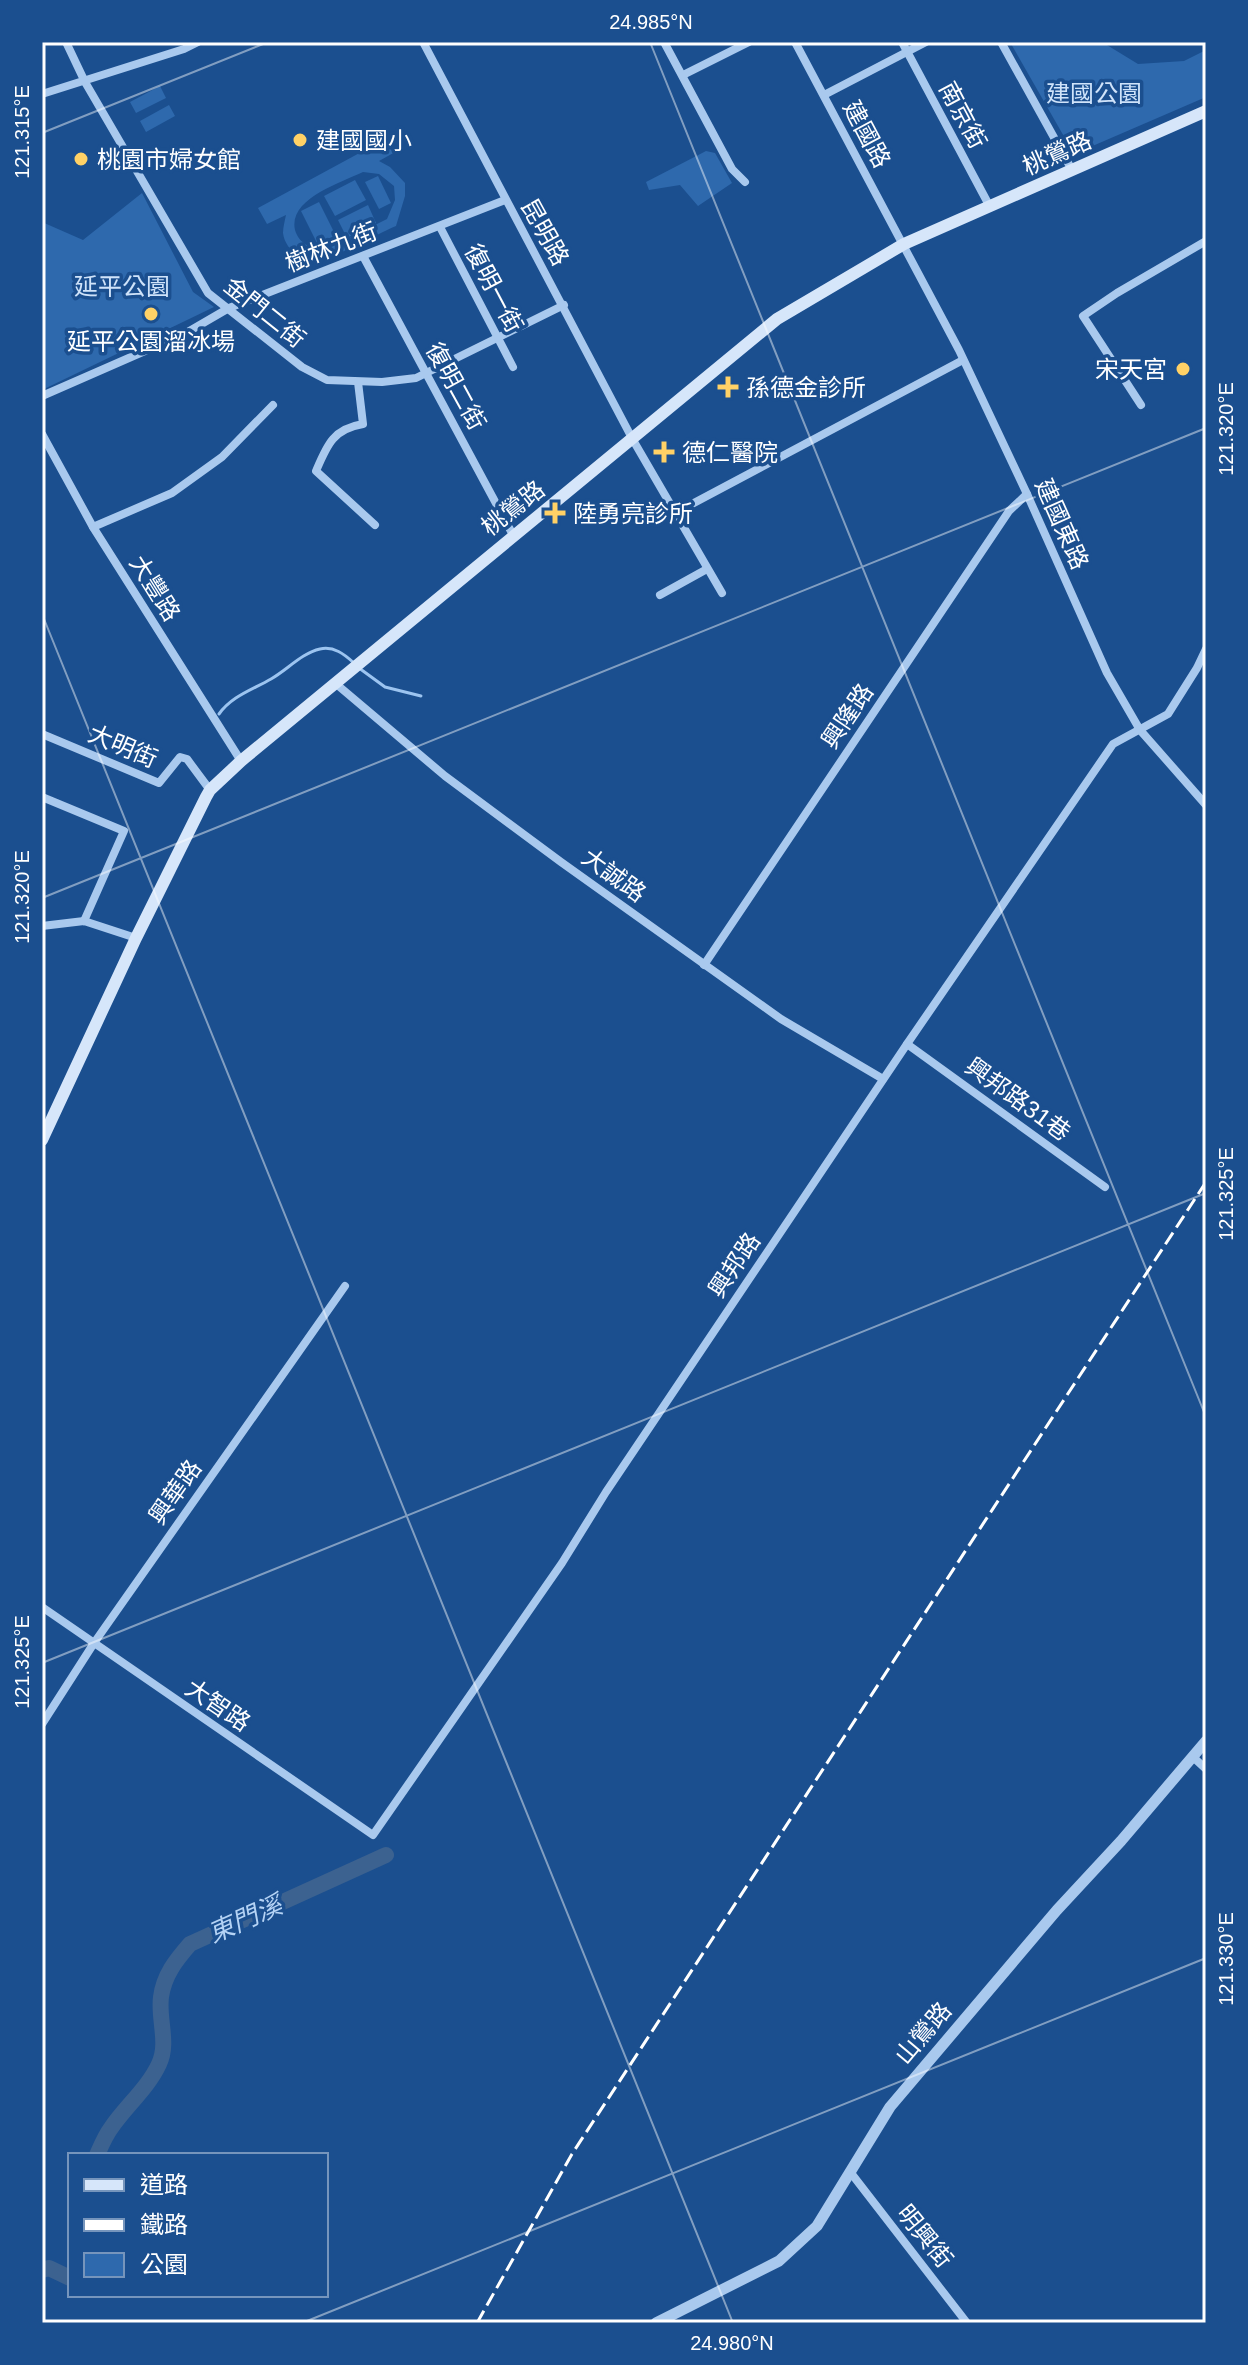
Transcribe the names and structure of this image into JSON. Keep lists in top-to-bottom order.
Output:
{
  "streets": {
    "main road": ["桃鶯路"],
    "street": [
      "南京街",
      "建國路",
      "昆明路",
      "樹林九街",
      "復明一街",
      "金門二街",
      "復明二街",
      "建國東路",
      "大豐路",
      "興隆路",
      "大明街",
      "大誠路",
      "興邦路31巷",
      "興邦路",
      "興華路",
      "大智路",
      "山鶯路",
      "明興街"
    ]
  },
  "crossings": [
    ["南京街", "桃鶯路"],
    ["建國路", "桃鶯路"],
    ["建國路", "建國東路"],
    ["桃鶯路", "昆明路"],
    ["桃鶯路", "復明二街"],
    ["桃鶯路", "建國東路"],
    ["桃鶯路", "大豐路"],
    ["桃鶯路", "大明街"],
    ["桃鶯路", "大誠路"],
    ["昆明路", "樹林九街"],
    ["昆明路", "金門二街"],
    ["樹林九街", "復明一街"],
    ["樹林九街", "金門二街"],
    ["樹林九街", "復明二街"],
    ["復明一街", "金門二街"],
    ["金門二街", "復明二街"],
    ["建國東路", "興隆路"],
    ["建國東路", "興邦路"],
    ["興隆路", "大誠路"],
    ["大誠路", "興邦路"],
    ["興邦路31巷", "興邦路"],
    ["興邦路", "大智路"],
    ["興華路", "大智路"],
    ["山鶯路", "明興街"]
  ],
  "water": ["東門溪"],
  "parks": ["建國公園", "延平公園"],
  "places": {
    "other": [
      "建國國小",
      "桃園市婦女館",
      "延平公園溜冰場",
      "宋天宮"
    ],
    "health": ["孫德金診所", "德仁醫院", "陸勇亮診所"]
  },
  "legend": ["道路", "鐵路", "公園"],
  "coordinates": [
    "24.985°N",
    "121.315°E",
    "121.320°E",
    "121.325°E",
    "121.330°E",
    "24.980°N"
  ]
}
